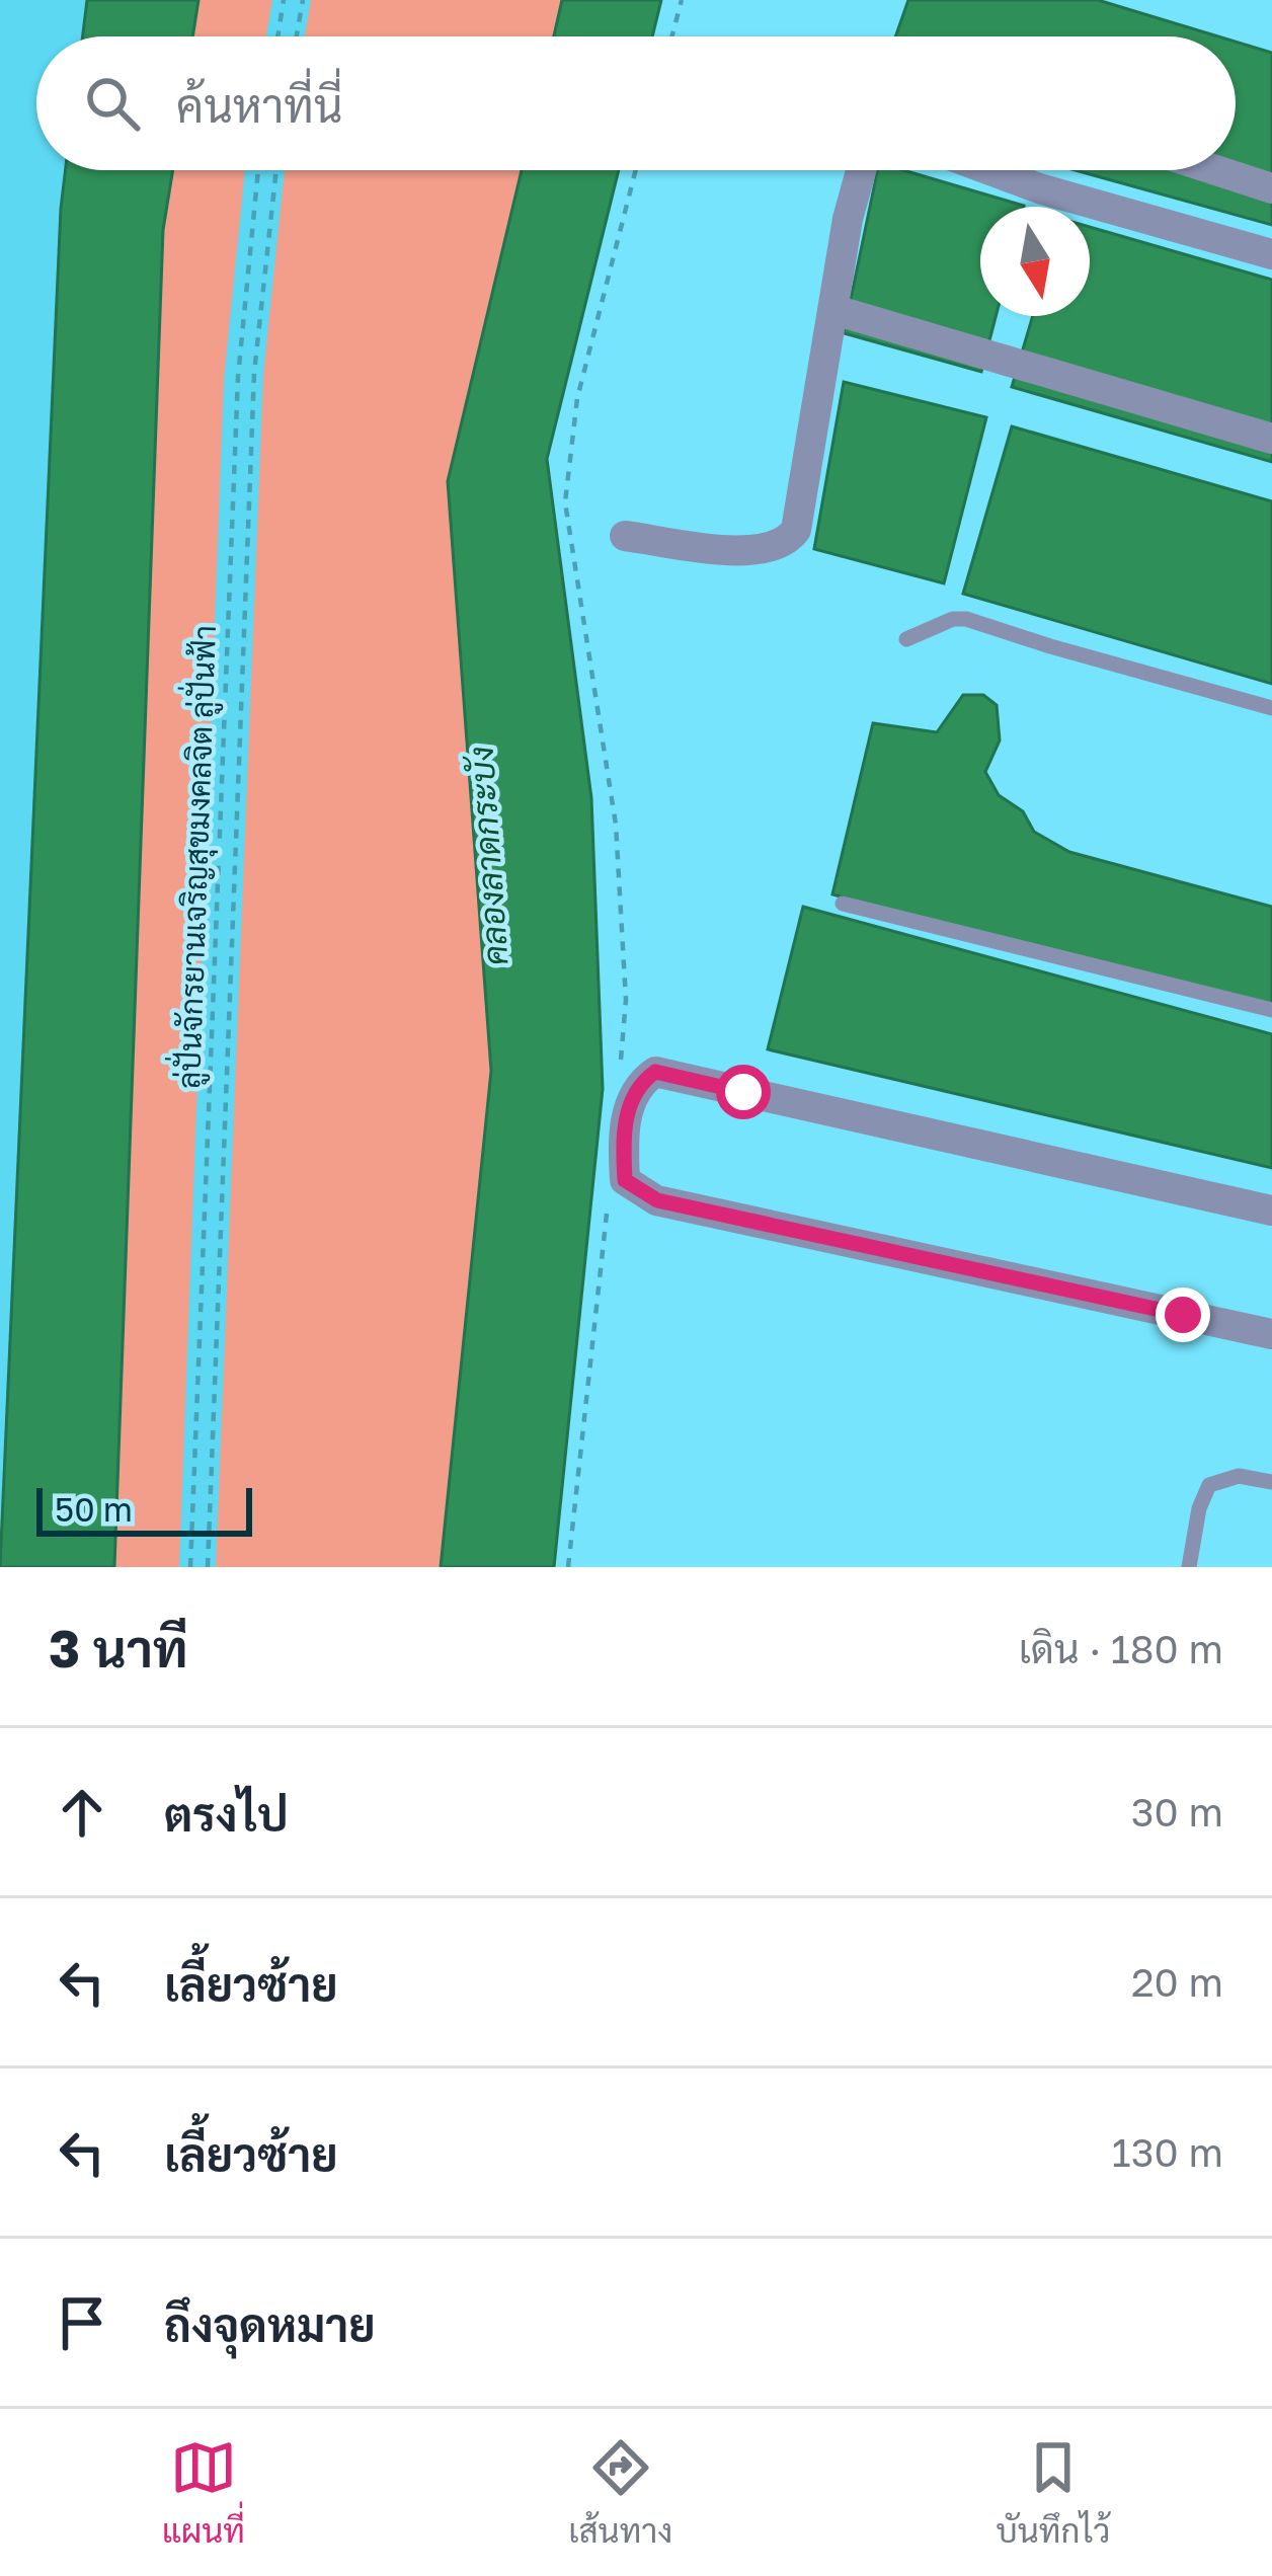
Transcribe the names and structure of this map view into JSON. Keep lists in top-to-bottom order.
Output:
{
  "streets": {
    "path": ["ลู่ปั่นจักรยานเจริญสุขมงคลจิต ลู่ปั่นฟ้า"]
  },
  "water": ["คลองลาดกระบัง"],
  "scale_bar": "50 m",
  "north": "bottom",
  "page": {
    "search": "ค้นหาที่นี่",
    "scale": "50 m",
    "heading": ["3 นาที", "เดิน · 180 m"],
    "list": [
      ["ตรงไป", "30 m"],
      ["เลี้ยวซ้าย", "20 m"],
      ["เลี้ยวซ้าย", "130 m"],
      "ถึงจุดหมาย"
    ],
    "nav": ["แผนที่", "เส้นทาง", "บันทึกไว้"]
  }
}
